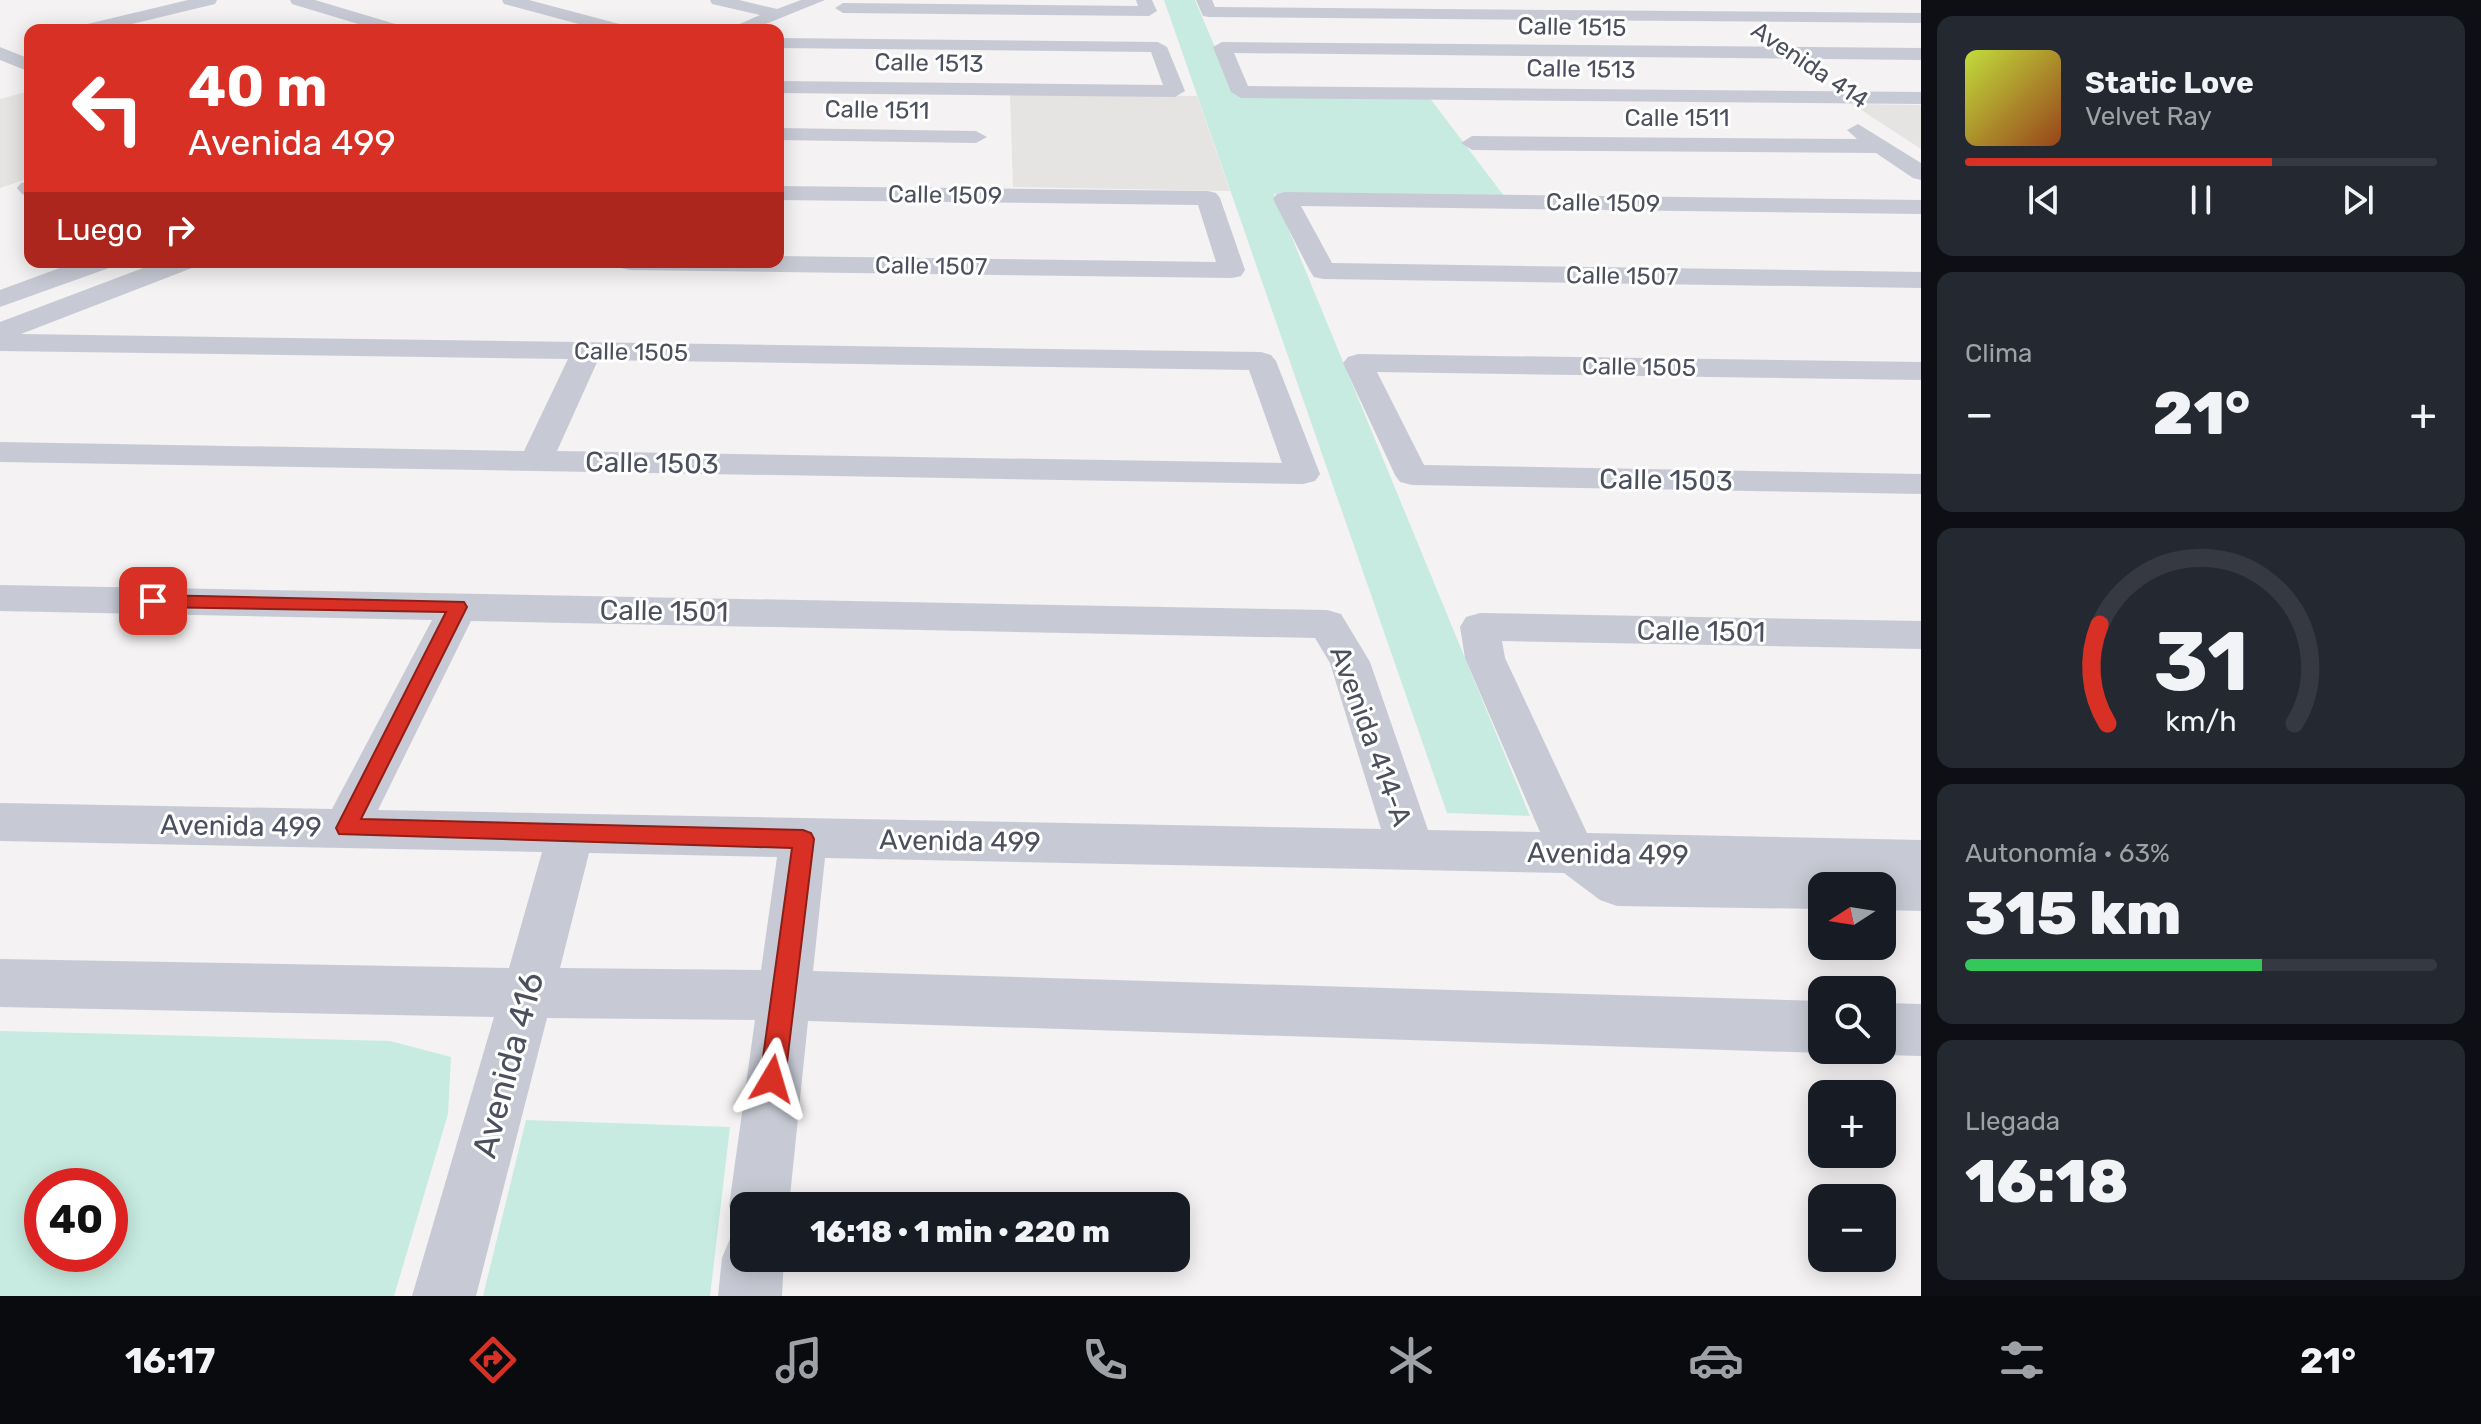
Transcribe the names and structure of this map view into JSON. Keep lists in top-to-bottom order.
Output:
{
  "streets": {
    "street": [
      "Calle 1515",
      "Calle 1513",
      "Avenida 414",
      "Calle 1511",
      "Calle 1509",
      "Calle 1507",
      "Calle 1505",
      "Calle 1503",
      "Calle 1501",
      "Avenida 414-A",
      "Avenida 499",
      "Avenida 416"
    ]
  },
  "crossings": [
    ["Calle 1515", "Calle 1513"],
    ["Calle 1515", "Avenida 414"],
    ["Calle 1513", "Avenida 414"],
    ["Avenida 414", "Calle 1511"],
    ["Calle 1509", "Calle 1507"],
    ["Calle 1505", "Calle 1503"],
    ["Calle 1501", "Avenida 414-A"],
    ["Calle 1501", "Avenida 499"],
    ["Avenida 414-A", "Avenida 499"],
    ["Avenida 499", "Avenida 416"]
  ],
  "north": "left",
  "page": {
    "turn": ["40 m", "Avenida 499"],
    "song": ["Static Love", "Velvet Ray"],
    "then": "Luego",
    "tile": [
      "Clima",
      ["Autonomía · 63%", "315 km"],
      ["Llegada", "16:18"]
    ],
    "heat": ["−", "21°", "+"],
    "map_buttons": ["+", "−"],
    "limit": "40",
    "trip": "16:18 · 1 min · 220 m",
    "tabs": ["16:17", "21°"],
    "gauge": ["31", "km/h"]
  }
}
